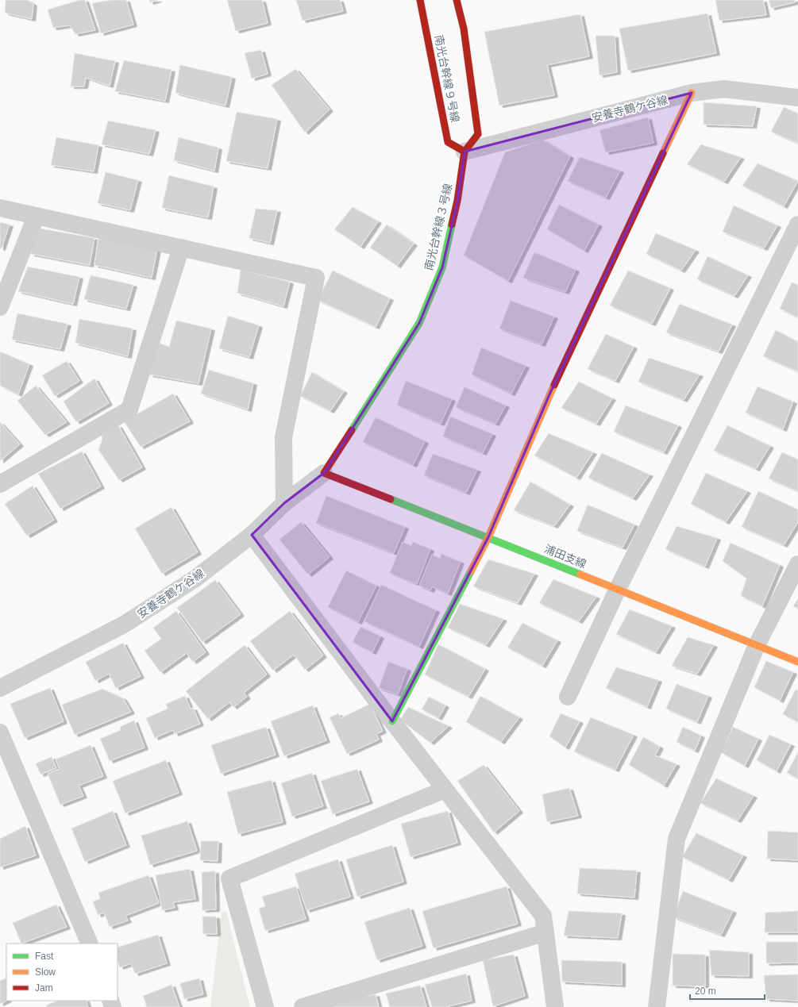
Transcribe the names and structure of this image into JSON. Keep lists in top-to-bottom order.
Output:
{
  "streets": {
    "street": [
      "南光台幹線９号線",
      "安養寺鶴ケ谷線",
      "南光台幹線３号線",
      "浦田支線"
    ]
  },
  "crossings": [
    ["南光台幹線９号線", "安養寺鶴ケ谷線"],
    ["南光台幹線９号線", "南光台幹線３号線"],
    ["安養寺鶴ケ谷線", "南光台幹線３号線"],
    ["安養寺鶴ケ谷線", "浦田支線"],
    ["南光台幹線３号線", "浦田支線"]
  ],
  "legend": ["Fast", "Slow", "Jam"],
  "scale_bar": "20 m"
}
